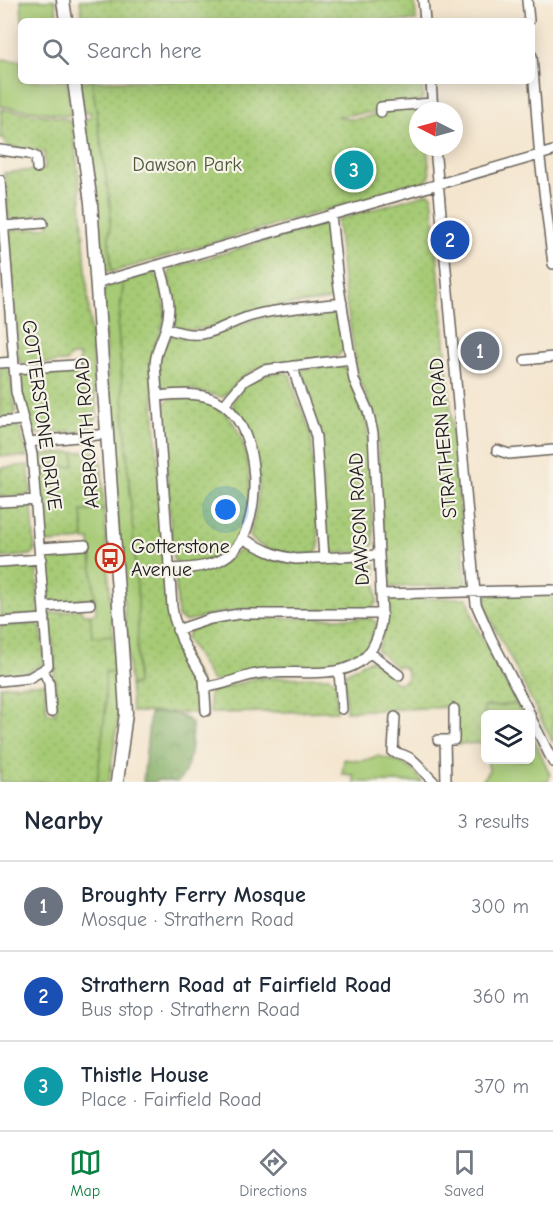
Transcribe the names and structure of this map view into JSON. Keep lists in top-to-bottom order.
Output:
{
  "streets": {
    "main road": ["ARBROATH ROAD"],
    "street": ["GOTTERSTONE DRIVE", "STRATHERN ROAD", "DAWSON ROAD"]
  },
  "parks": ["Dawson Park"],
  "places": {
    "bus stop": ["Gotterstone Avenue"]
  },
  "north": "left",
  "page": {
    "search": "Search here",
    "pins": ["3", "2", "1"],
    "heading": ["Nearby", "3 results"],
    "list": [
      {
        "mark": "1",
        "name": "Broughty Ferry Mosque",
        "note": "Mosque · Strathern Road",
        "value": "300 m"
      },
      {
        "mark": "2",
        "name": "Strathern Road at Fairfield Road",
        "note": "Bus stop · Strathern Road",
        "value": "360 m"
      },
      {
        "mark": "3",
        "name": "Thistle House",
        "note": "Place · Fairfield Road",
        "value": "370 m"
      }
    ],
    "nav": ["Map", "Directions", "Saved"]
  }
}
